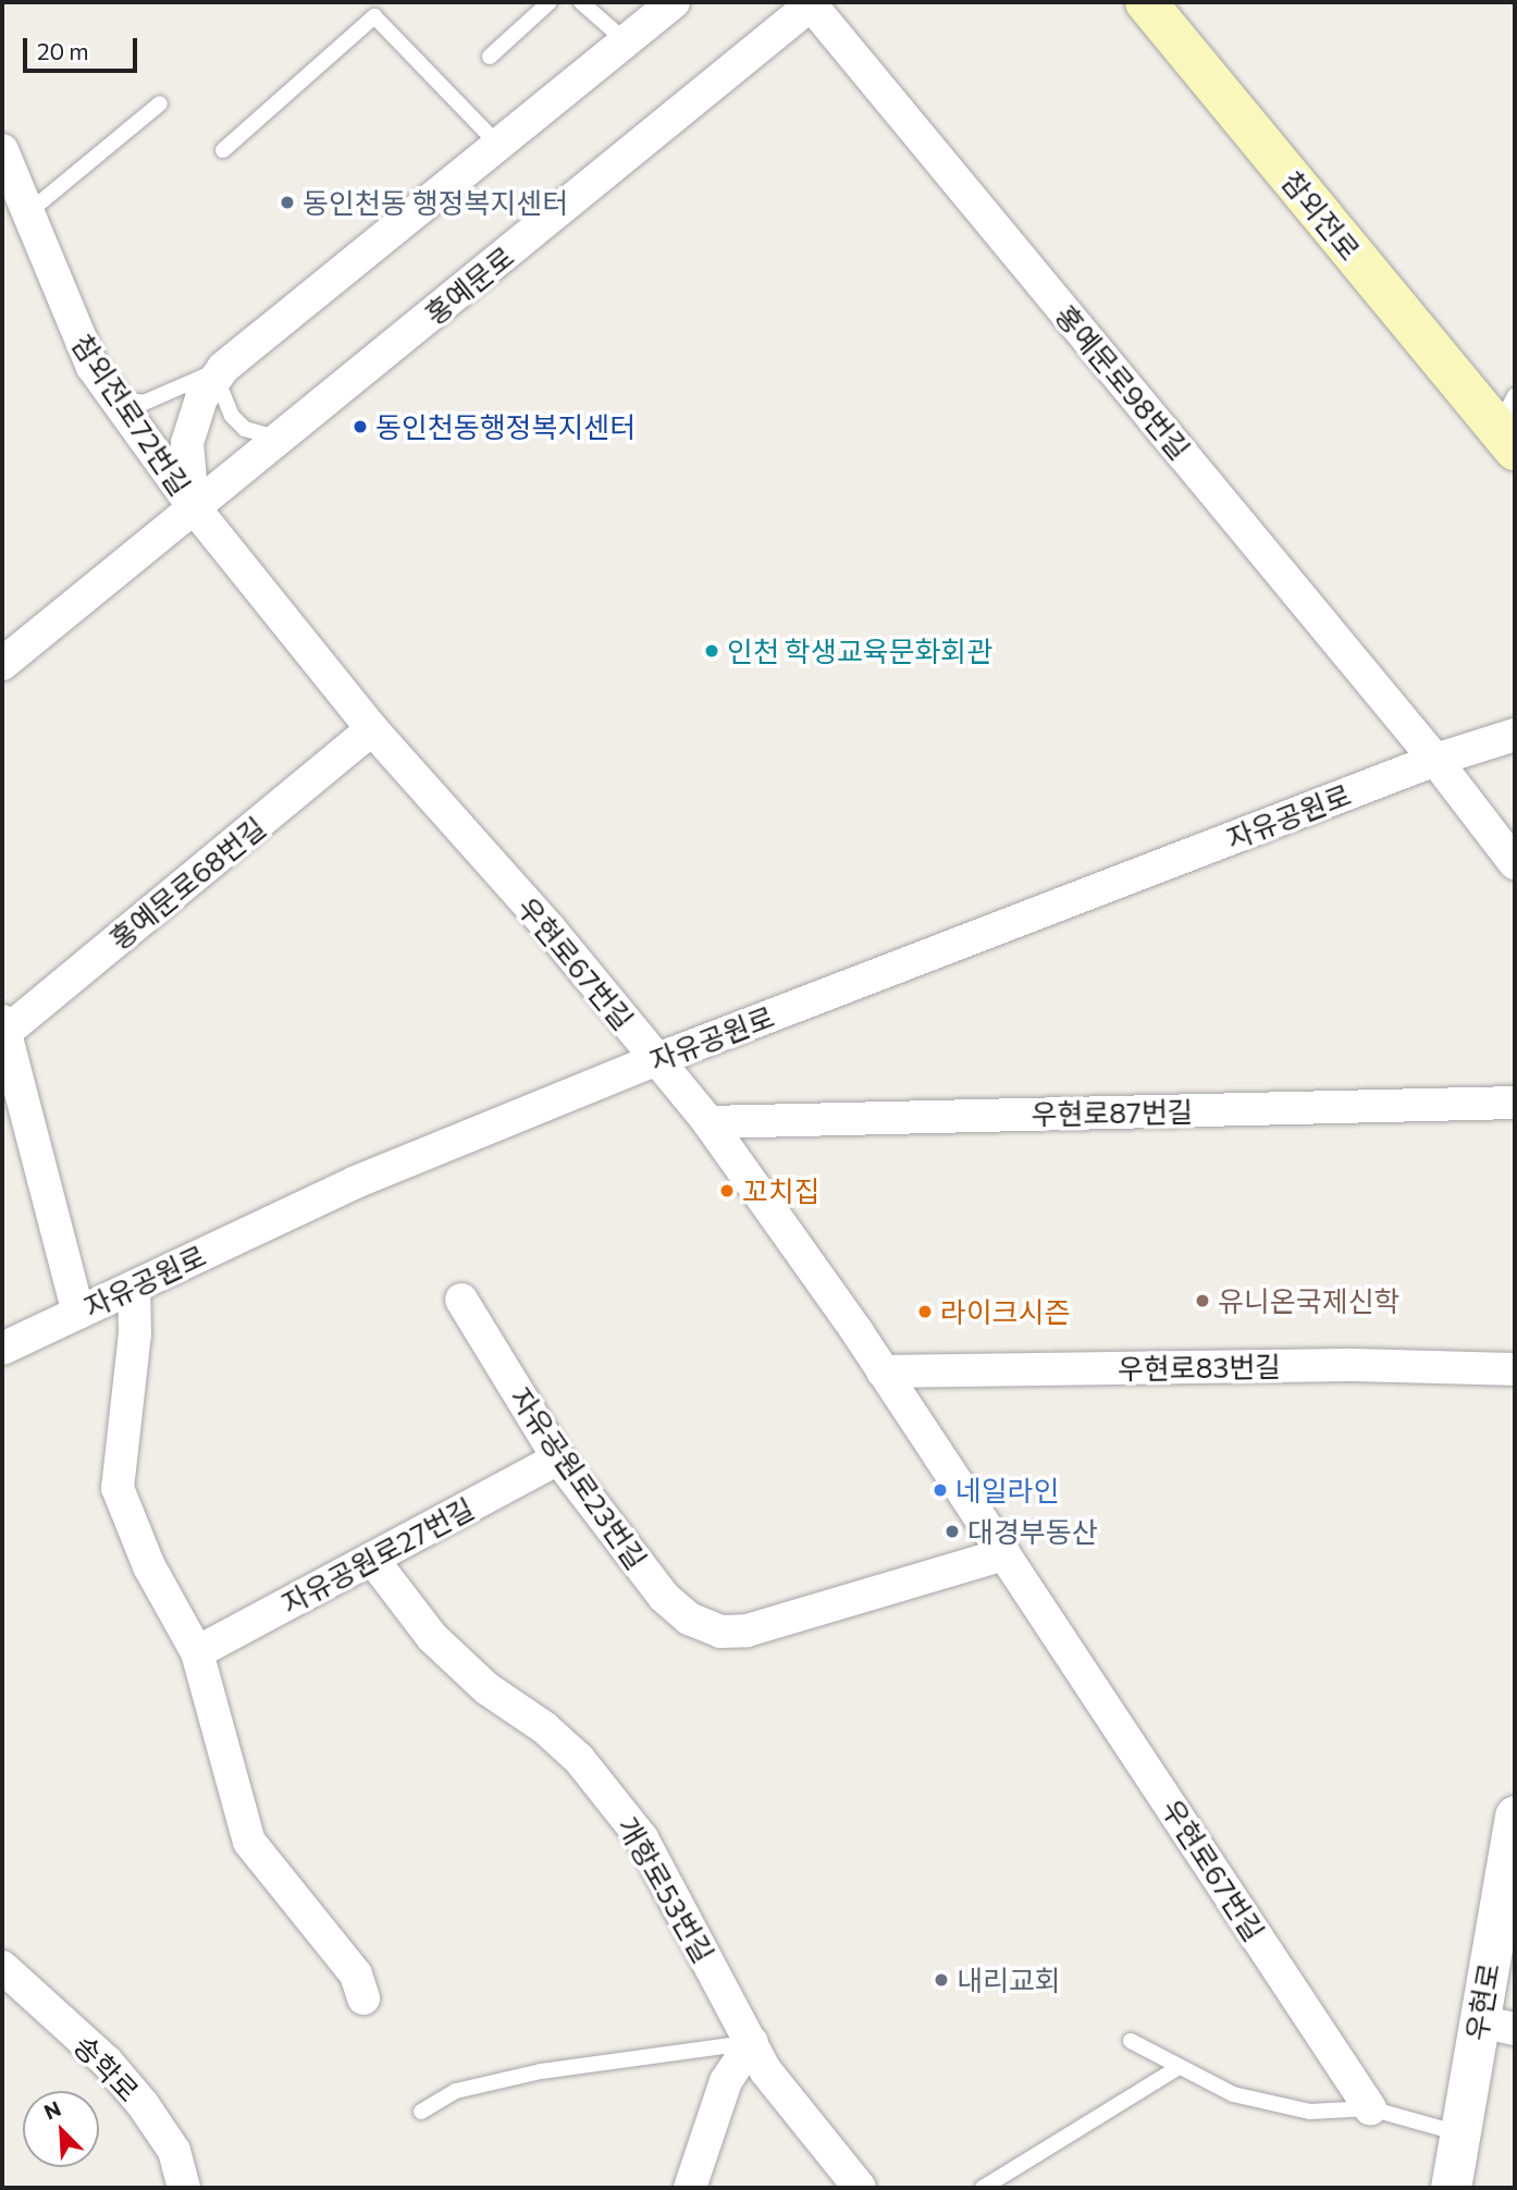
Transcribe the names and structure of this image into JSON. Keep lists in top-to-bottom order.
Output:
{
  "streets": {
    "main road": ["참외전로"],
    "street": [
      "홍예문로",
      "홍예문로98번길",
      "참외전로72번길",
      "자유공원로",
      "홍예문로68번길",
      "우현로67번길",
      "우현로87번길",
      "우현로83번길",
      "자유공원로23번길",
      "자유공원로27번길",
      "개항로53번길",
      "우현로",
      "송학로"
    ]
  },
  "crossings": [
    ["홍예문로", "홍예문로98번길"],
    ["홍예문로", "참외전로72번길"],
    ["홍예문로", "우현로67번길"],
    ["홍예문로98번길", "자유공원로"],
    ["참외전로72번길", "우현로67번길"],
    ["자유공원로", "우현로67번길"],
    ["홍예문로68번길", "우현로67번길"],
    ["우현로67번길", "우현로87번길"],
    ["우현로67번길", "우현로83번길"],
    ["우현로67번길", "자유공원로23번길"],
    ["자유공원로23번길", "자유공원로27번길"],
    ["자유공원로27번길", "개항로53번길"]
  ],
  "places": [
    "동인천동 행정복지센터",
    "동인천동행정복지센터",
    "인천 학생교육문화회관",
    "꼬치집",
    "유니온국제신학",
    "라이크시즌",
    "네일라인",
    "대경부동산",
    "내리교회"
  ],
  "scale_bar": "20 m",
  "north": "top left"
}
